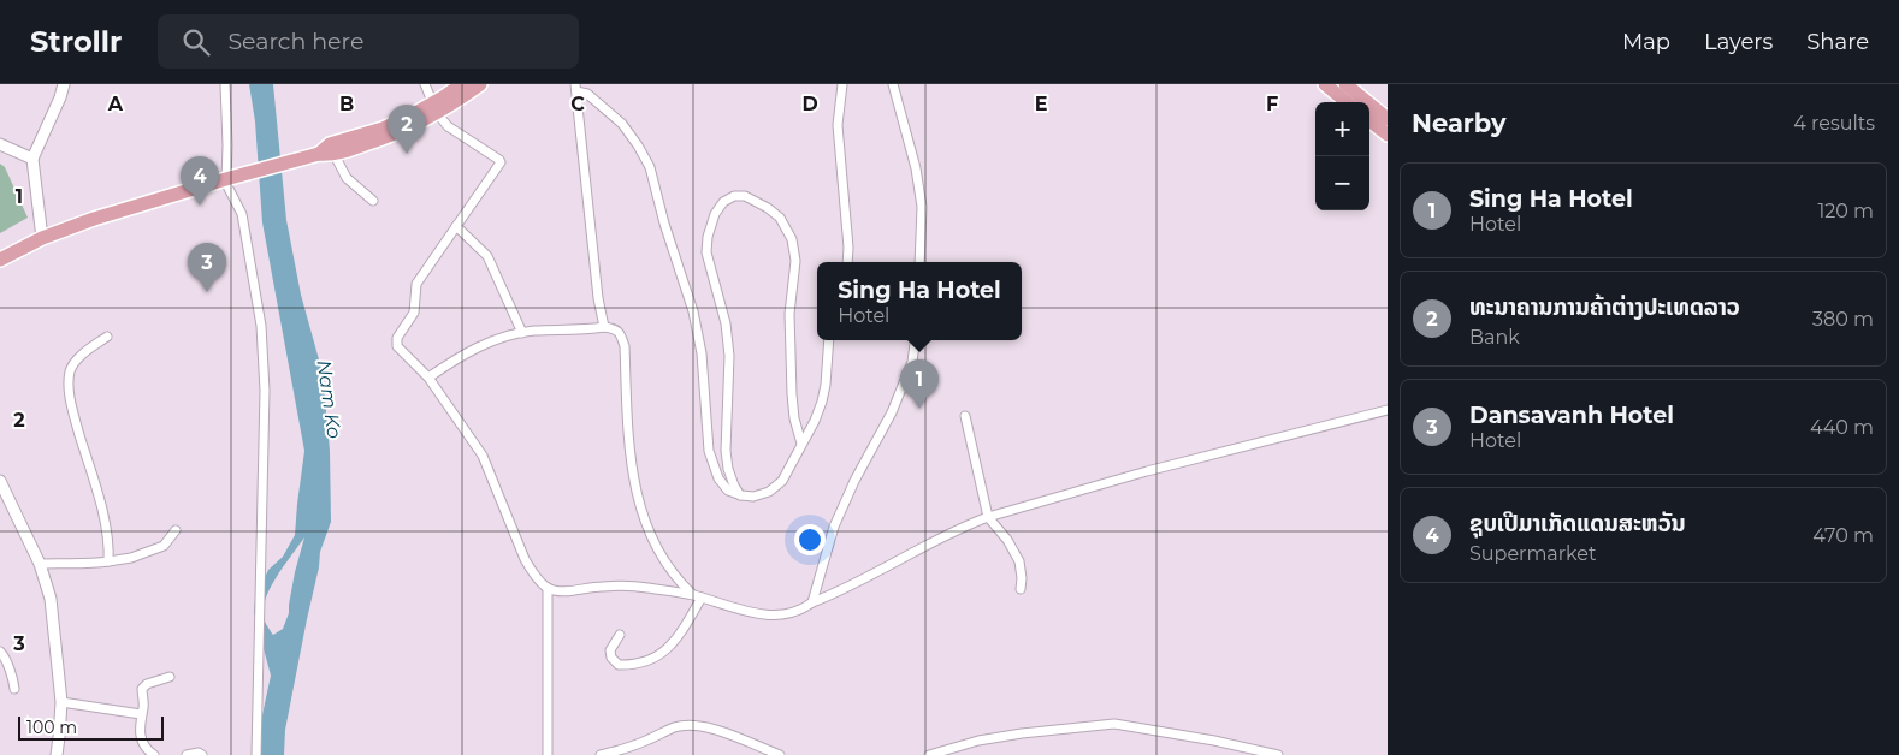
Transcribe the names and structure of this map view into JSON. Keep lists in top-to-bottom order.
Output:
{
  "water": ["Nam Ko"],
  "scale_bar": "100 m",
  "page": {
    "header": "Strollr",
    "search": "Search here",
    "nav": ["Map", "Layers", "Share"],
    "heading": ["Nearby", "4 results"],
    "map_buttons": ["+", "−"],
    "pins": [
      "2",
      "4",
      "3",
      "1"
    ],
    "list": [
      {
        "mark": "1",
        "name": "Sing Ha Hotel",
        "note": "Hotel",
        "value": "120 m"
      },
      {
        "mark": "2",
        "name": "ທະນາຄານການຄ້າຕ່າງປະເທດລາວ",
        "note": "Bank",
        "value": "380 m"
      },
      {
        "mark": "3",
        "name": "Dansavanh Hotel",
        "note": "Hotel",
        "value": "440 m"
      },
      {
        "mark": "4",
        "name": "ຊຸບເປີມາເກັດແດນສະຫວັນ",
        "note": "Supermarket",
        "value": "470 m"
      }
    ],
    "popup": ["Sing Ha Hotel", "Hotel"],
    "scale": "100 m"
  },
  "grid": {
    "columns": [
      "A",
      "B",
      "C",
      "D",
      "E",
      "F"
    ],
    "rows": ["1", "2", "3"]
  }
}
